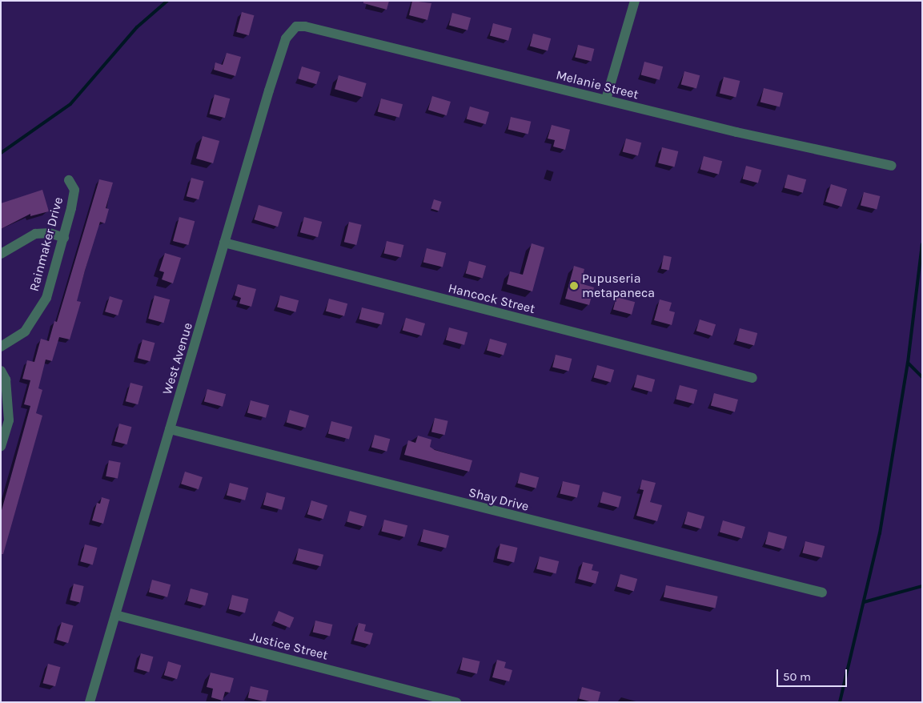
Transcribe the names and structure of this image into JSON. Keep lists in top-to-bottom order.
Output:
{
  "streets": {
    "street": [
      "Melanie Street",
      "Rainmaker Drive",
      "Hancock Street",
      "West Avenue",
      "Shay Drive",
      "Justice Street"
    ]
  },
  "crossings": [
    ["Melanie Street", "West Avenue"],
    ["Hancock Street", "West Avenue"],
    ["West Avenue", "Shay Drive"],
    ["West Avenue", "Justice Street"]
  ],
  "places": ["Pupuseria metapaneca"],
  "scale_bar": "50 m"
}
